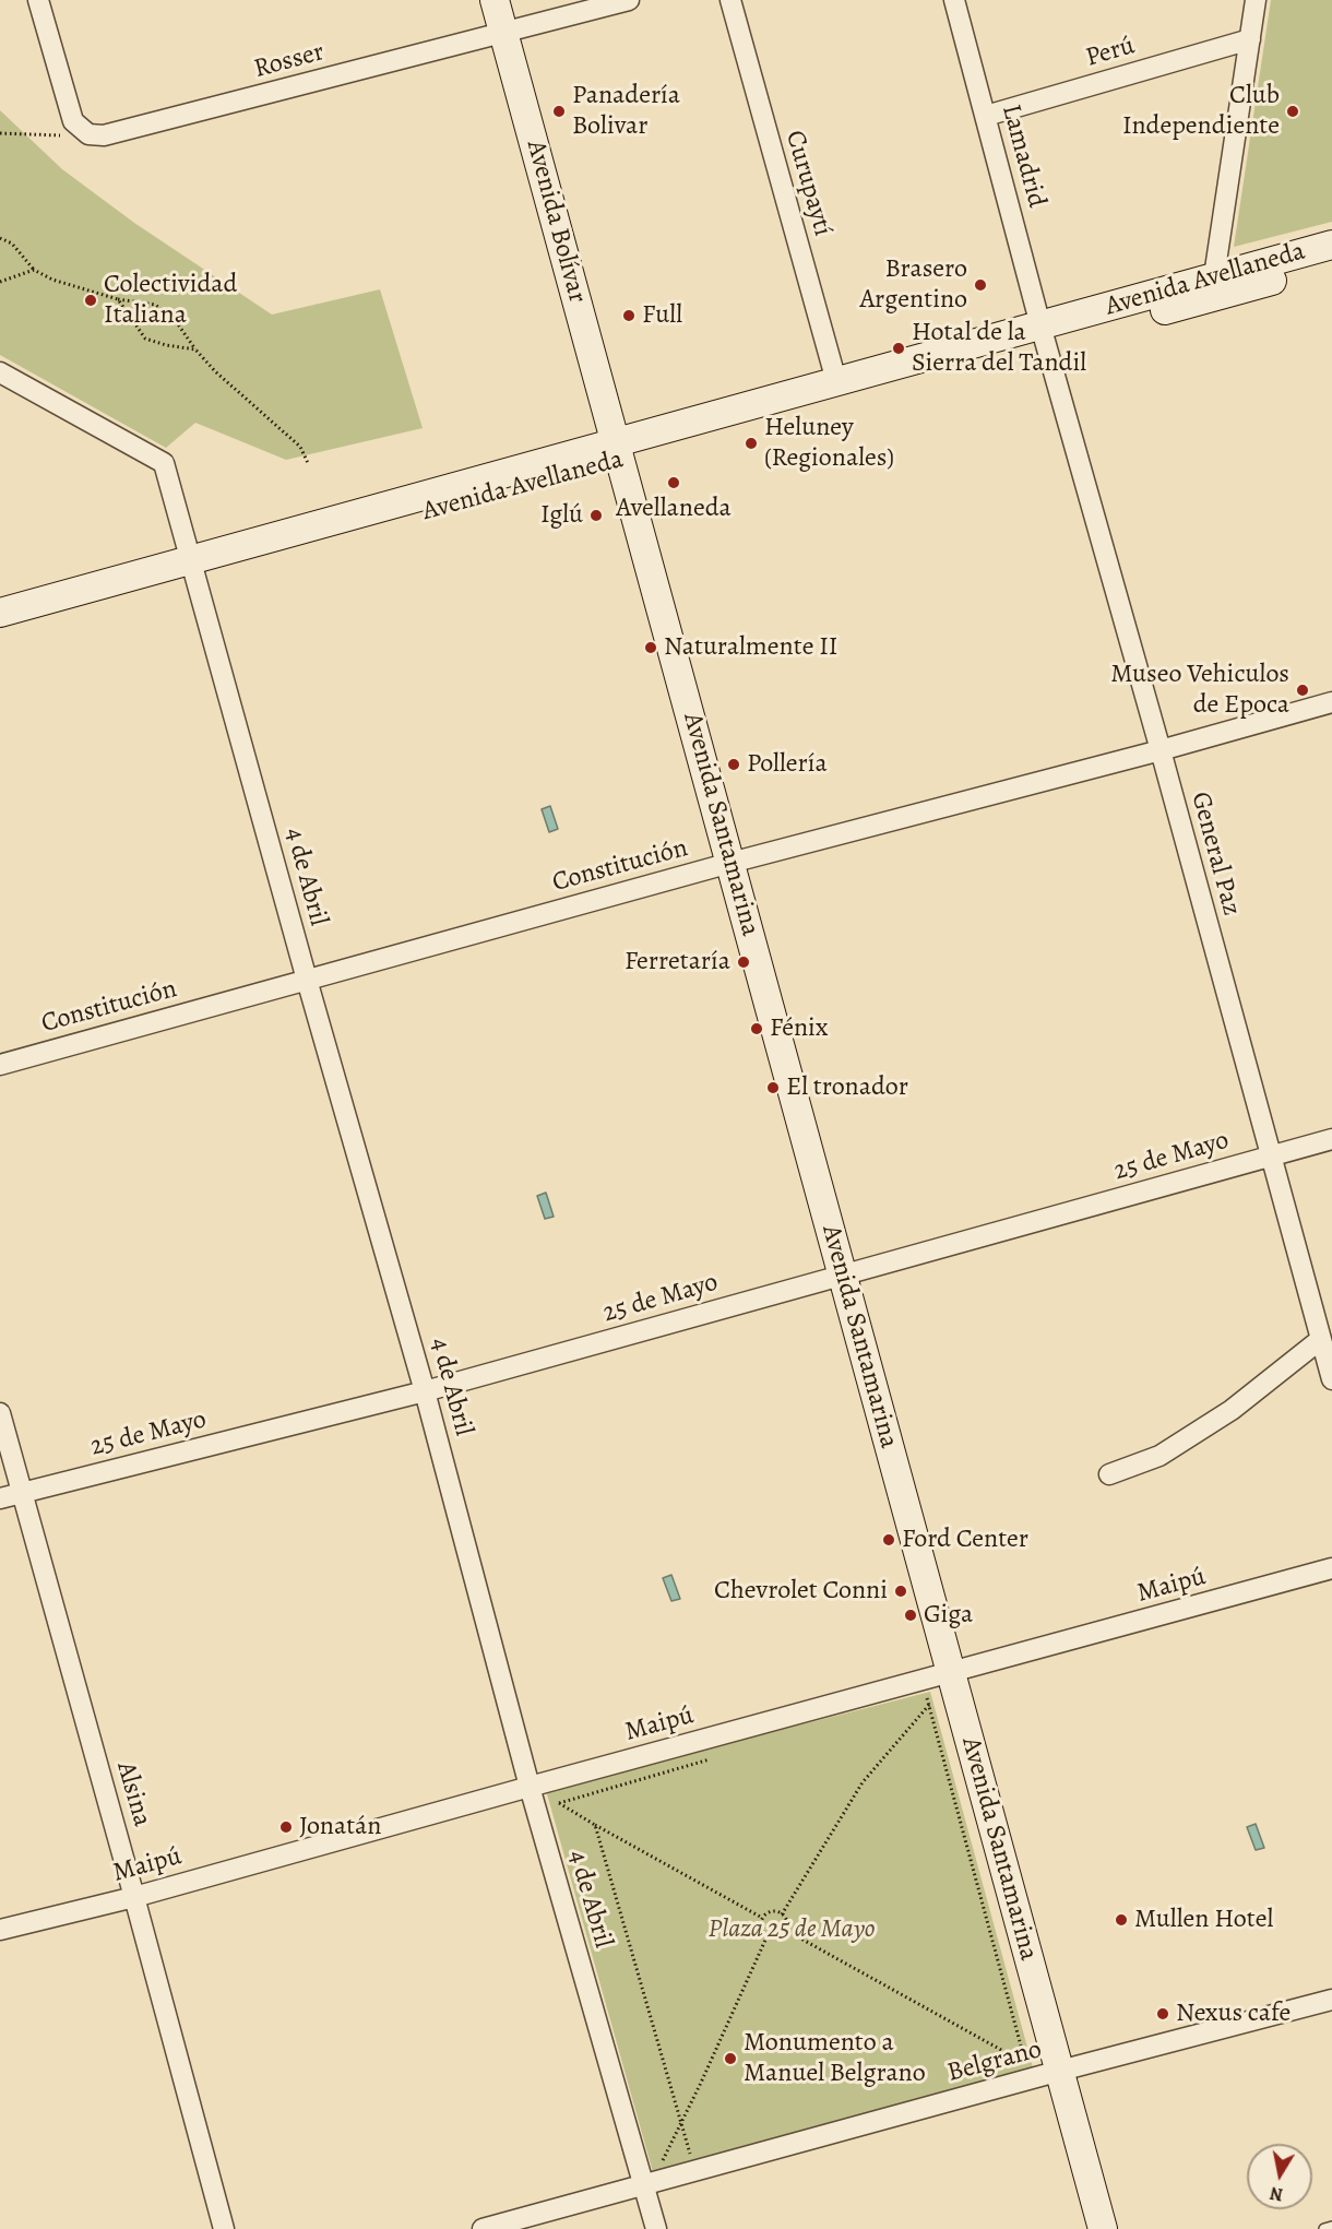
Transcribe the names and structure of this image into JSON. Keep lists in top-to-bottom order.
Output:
{
  "streets": {
    "main road": ["Avenida Bolívar", "Avenida Avellaneda", "Avenida Santamarina"],
    "street": [
      "Perú",
      "Rosser",
      "Lamadrid",
      "Curupaytí",
      "General Paz",
      "Constitución",
      "4 de Abril",
      "25 de Mayo",
      "Maipú",
      "Alsina",
      "Belgrano"
    ]
  },
  "crossings": [
    ["Perú", "Lamadrid"],
    ["Rosser", "Avenida Bolívar"],
    ["Lamadrid", "Avenida Avellaneda"],
    ["Lamadrid", "General Paz"],
    ["Curupaytí", "Avenida Avellaneda"],
    ["Avenida Bolívar", "Avenida Avellaneda"],
    ["Avenida Bolívar", "Avenida Santamarina"],
    ["Avenida Avellaneda", "Avenida Santamarina"],
    ["Avenida Avellaneda", "General Paz"],
    ["Avenida Avellaneda", "4 de Abril"],
    ["Avenida Santamarina", "Constitución"],
    ["Avenida Santamarina", "25 de Mayo"],
    ["Avenida Santamarina", "Maipú"],
    ["Avenida Santamarina", "Belgrano"],
    ["General Paz", "Constitución"],
    ["General Paz", "25 de Mayo"],
    ["Constitución", "4 de Abril"],
    ["4 de Abril", "25 de Mayo"],
    ["4 de Abril", "Maipú"],
    ["4 de Abril", "Belgrano"],
    ["25 de Mayo", "Alsina"],
    ["Maipú", "Alsina"]
  ],
  "parks": ["Plaza 25 de Mayo"],
  "places": [
    "Panadería Bolivar",
    "Club Independiente",
    "Brasero Argentino",
    "Colectividad Italiana",
    "Full",
    "Hotal de la Sierra del Tandil",
    "Heluney (Regionales)",
    "Avellaneda",
    "Iglú",
    "Naturalmente II",
    "Museo Vehiculos de Epoca",
    "Pollería",
    "Ferretaría",
    "Fénix",
    "El tronador",
    "Ford Center",
    "Chevrolet Conni",
    "Giga",
    "Jonatán",
    "Mullen Hotel",
    "Nexus cafe",
    "Monumento a Manuel Belgrano"
  ],
  "north": "bottom"
}
